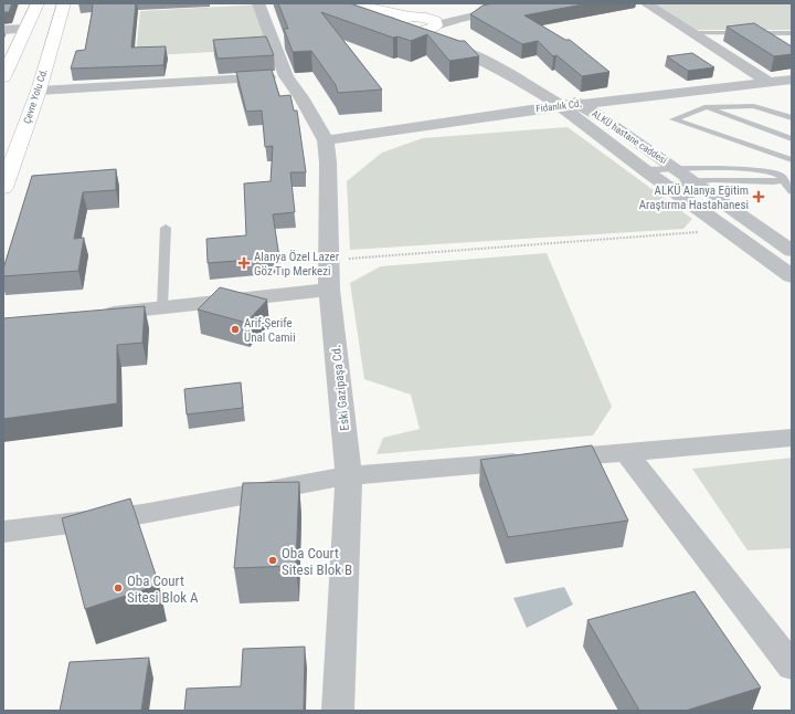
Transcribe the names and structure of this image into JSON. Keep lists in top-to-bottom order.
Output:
{
  "streets": {
    "main road": ["Çevre Yolu Cd."],
    "street": ["Fidanlık Cd.", "ALKÜ hastane caddesi", "Eski Gazipaşa Cd."]
  },
  "crossings": [
    ["Fidanlık Cd.", "ALKÜ hastane caddesi"],
    ["Fidanlık Cd.", "Eski Gazipaşa Cd."]
  ],
  "places": {
    "health": ["ALKÜ Alanya Eğitim Araştırma Hastahanesi", "Alanya Özel Lazer Göz Tıp Merkezi"],
    "other": ["Arif-Şerife Ünal Camii", "Oba Court Sitesi Blok B", "Oba Court Sitesi Blok A"]
  }
}
